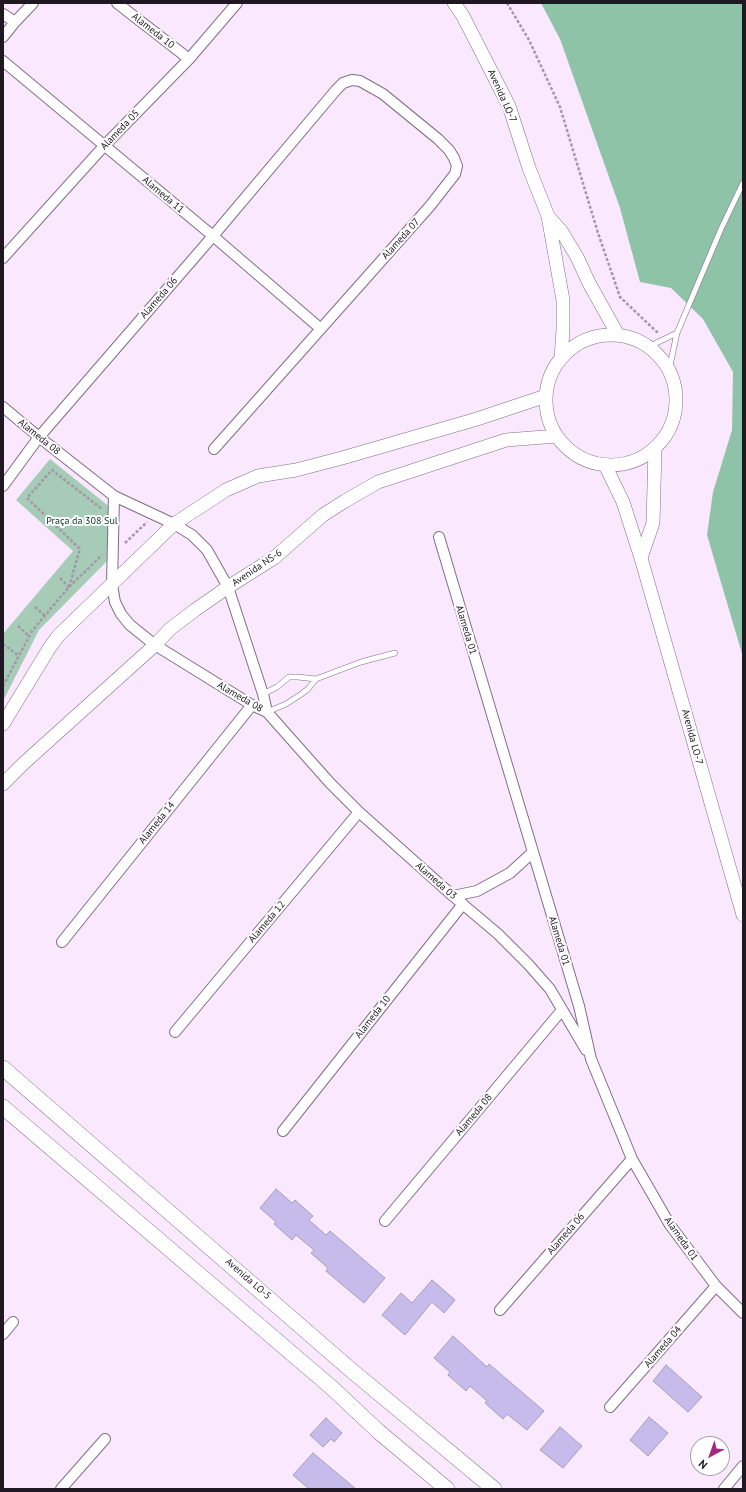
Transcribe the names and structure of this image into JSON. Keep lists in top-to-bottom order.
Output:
{
  "streets": {
    "main road": ["Avenida LO-5"],
    "street": [
      "Alameda 10",
      "Avenida LO-7",
      "Alameda 05",
      "Alameda 11",
      "Alameda 07",
      "Alameda 06",
      "Alameda 08",
      "Avenida NS-6",
      "Alameda 01",
      "Alameda 14",
      "Alameda 03",
      "Alameda 12",
      "Alameda 04"
    ]
  },
  "crossings": [
    ["Alameda 10", "Alameda 05"],
    ["Alameda 10", "Alameda 03"],
    ["Avenida LO-7", "Avenida NS-6"],
    ["Alameda 05", "Alameda 11"],
    ["Alameda 11", "Alameda 07"],
    ["Alameda 11", "Alameda 06"],
    ["Alameda 07", "Alameda 06"],
    ["Alameda 06", "Alameda 08"],
    ["Alameda 06", "Alameda 01"],
    ["Alameda 08", "Avenida NS-6"],
    ["Alameda 08", "Alameda 14"],
    ["Alameda 08", "Alameda 03"],
    ["Alameda 01", "Alameda 03"],
    ["Alameda 01", "Alameda 04"],
    ["Alameda 03", "Alameda 12"]
  ],
  "parks": ["Praça da 308 Sul"],
  "north": "bottom left"
}
